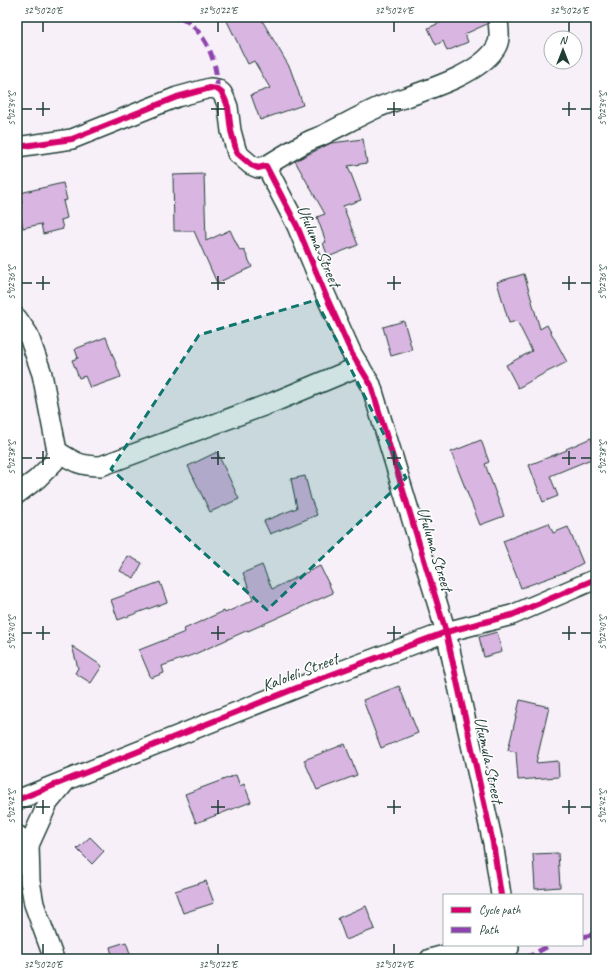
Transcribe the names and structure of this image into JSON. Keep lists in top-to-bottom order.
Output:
{
  "streets": {
    "street": ["Ufuluma Street", "Kaloleli Street", "Ufumula Street"]
  },
  "crossings": [
    ["Ufuluma Street", "Kaloleli Street"],
    ["Ufuluma Street", "Ufumula Street"],
    ["Kaloleli Street", "Ufumula Street"]
  ],
  "legend": ["Cycle path", "Path"],
  "north": "top",
  "coordinates": [
    "32°50'20\"E",
    "32°50'22\"E",
    "32°50'24\"E",
    "32°50'26\"E",
    "5°02'34\"S",
    "5°02'36\"S",
    "5°02'38\"S",
    "5°02'40\"S",
    "5°02'42\"S"
  ]
}
